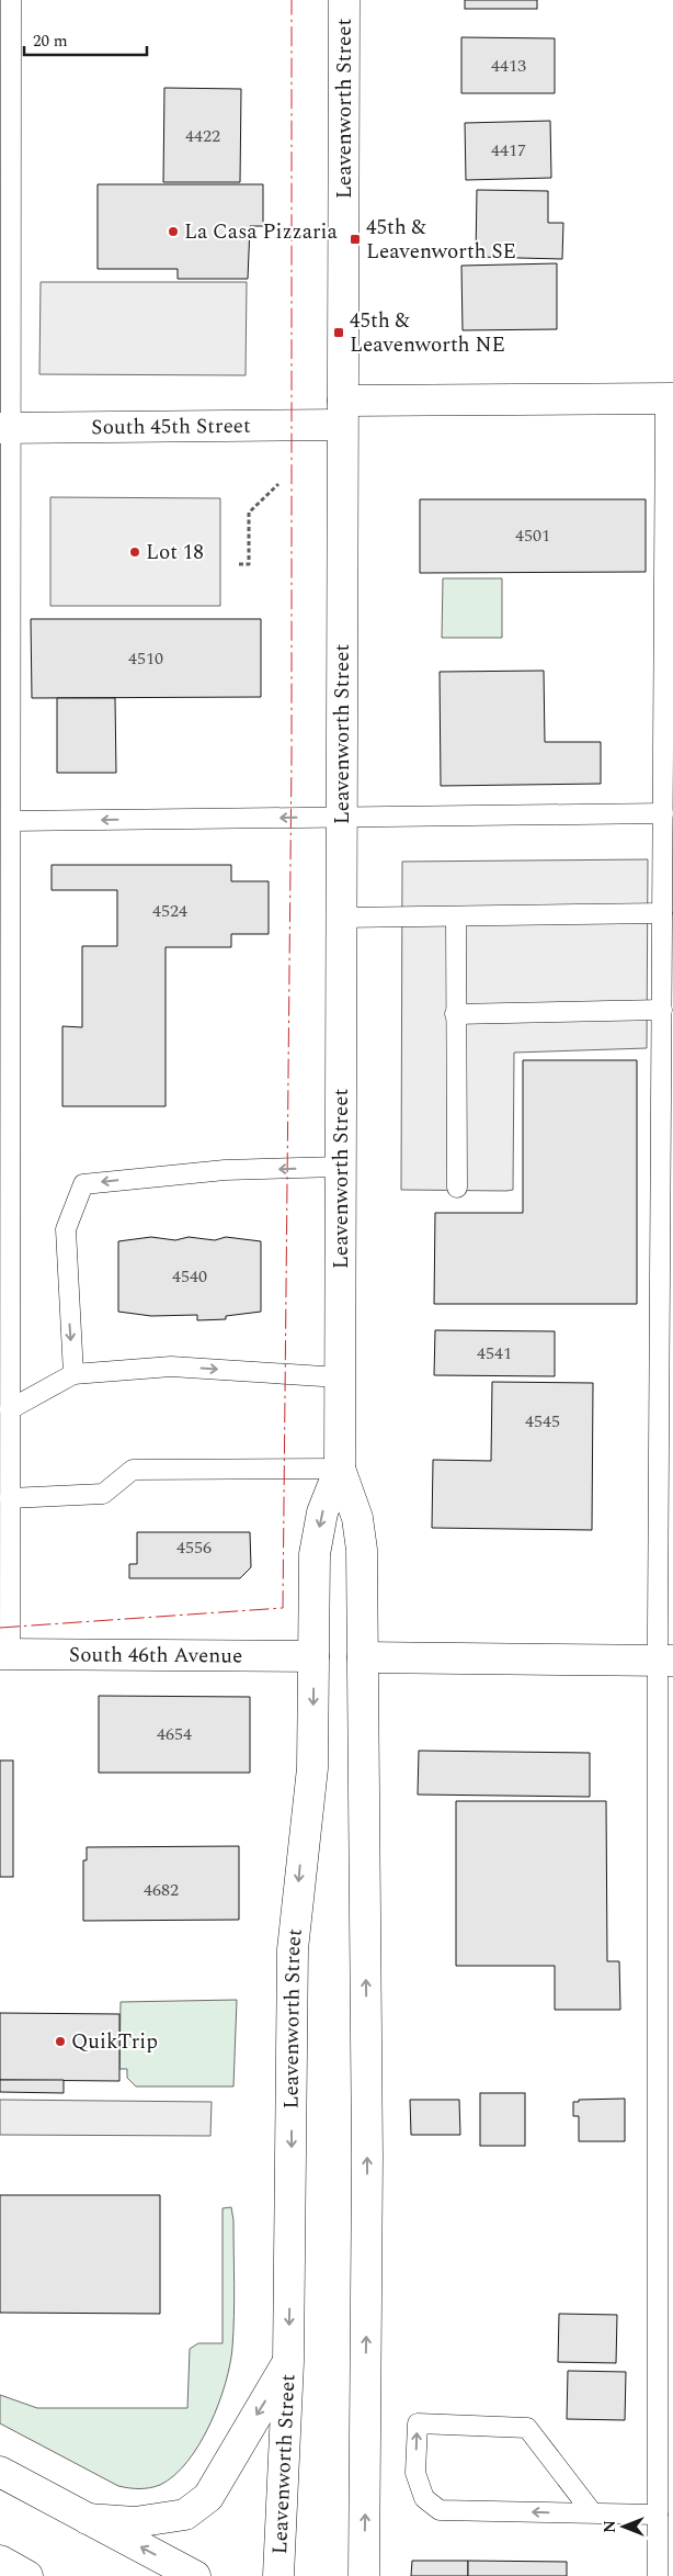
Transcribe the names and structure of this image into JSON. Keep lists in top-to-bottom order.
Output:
{
  "streets": {
    "main road": ["Leavenworth Street", "South 45th Street", "South 46th Avenue"]
  },
  "crossings": [
    ["Leavenworth Street", "South 45th Street"],
    ["Leavenworth Street", "South 46th Avenue"]
  ],
  "places": {
    "other": ["La Casa Pizzaria", "Lot 18", "QuikTrip"],
    "transit": ["45th & Leavenworth SE", "45th & Leavenworth NE"]
  },
  "house_numbers": [
    "4413",
    "4422",
    "4417",
    "4501",
    "4510",
    "4524",
    "4540",
    "4541",
    "4545",
    "4556",
    "4654",
    "4682"
  ],
  "scale_bar": "20 m",
  "north": "left"
}
